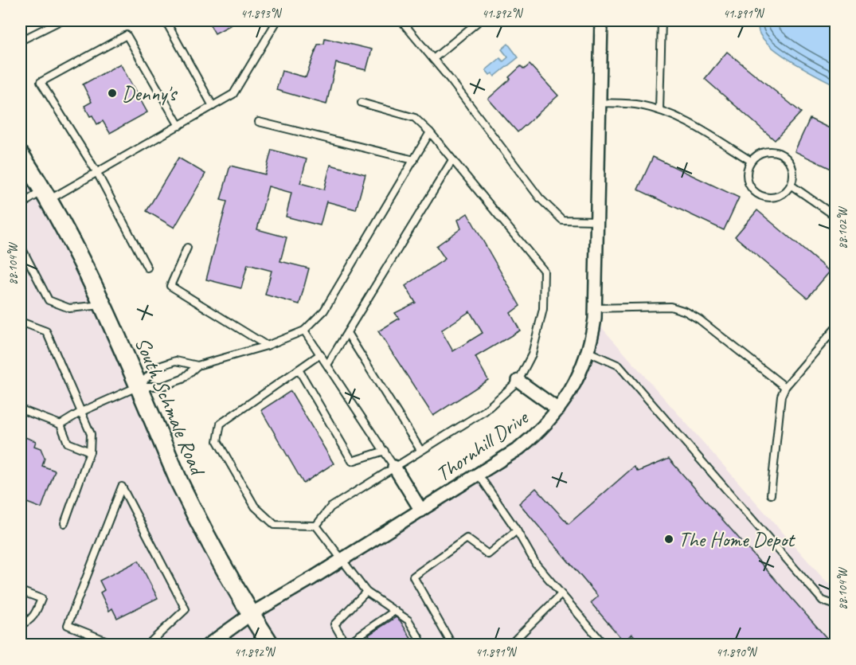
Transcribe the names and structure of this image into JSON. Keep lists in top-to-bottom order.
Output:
{
  "streets": {
    "main road": ["South Schmale Road"],
    "street": ["Thornhill Drive"]
  },
  "crossings": [
    ["South Schmale Road", "Thornhill Drive"]
  ],
  "places": ["Denny's", "The Home Depot"],
  "coordinates": [
    "41.893°N",
    "41.892°N",
    "41.891°N",
    "88.102°W",
    "88.104°W",
    "41.890°N"
  ]
}
